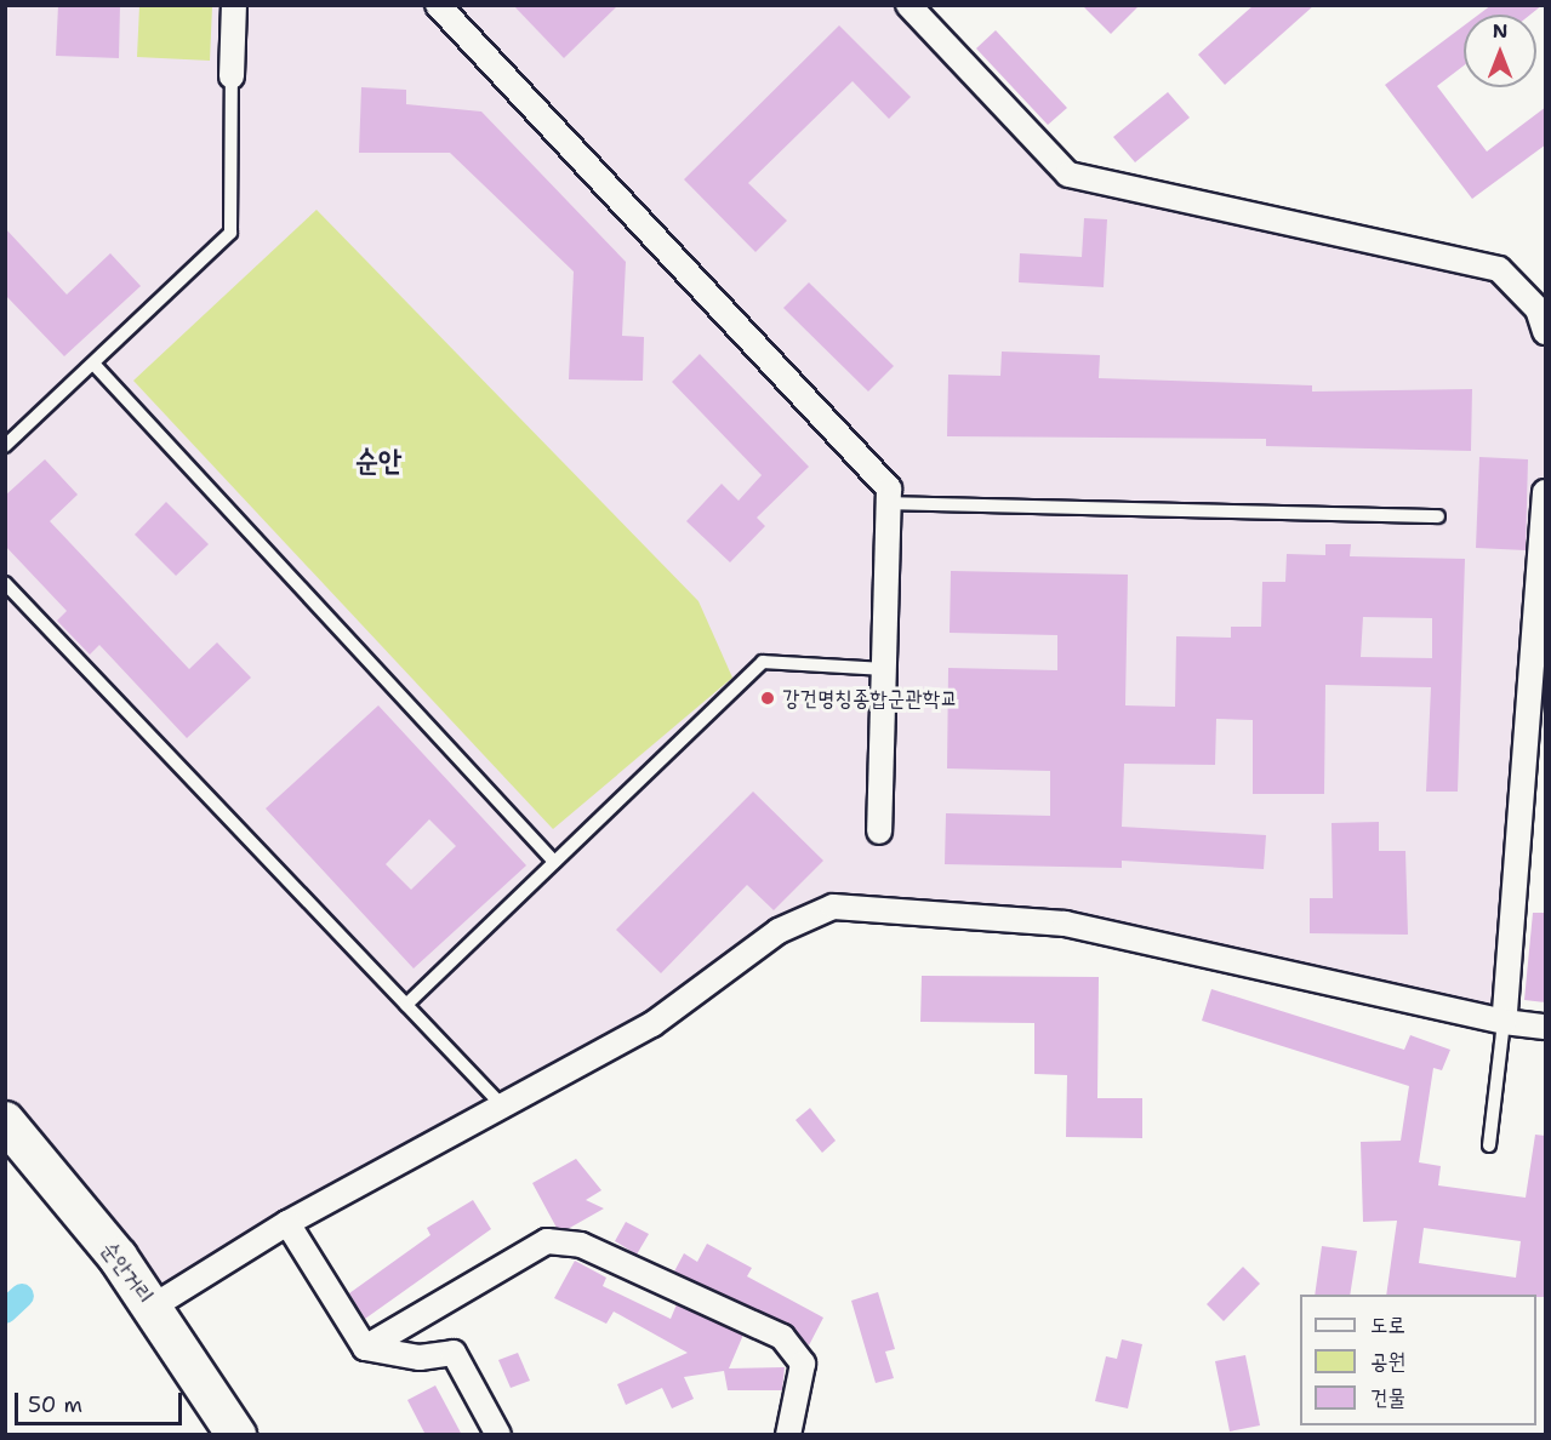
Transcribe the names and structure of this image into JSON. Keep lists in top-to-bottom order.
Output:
{
  "streets": {
    "main road": ["순안거리"]
  },
  "districts": ["순안"],
  "places": ["강건명칭종합군관학교"],
  "legend": ["도로", "공원", "건물"],
  "scale_bar": "50 m",
  "north": "top"
}
